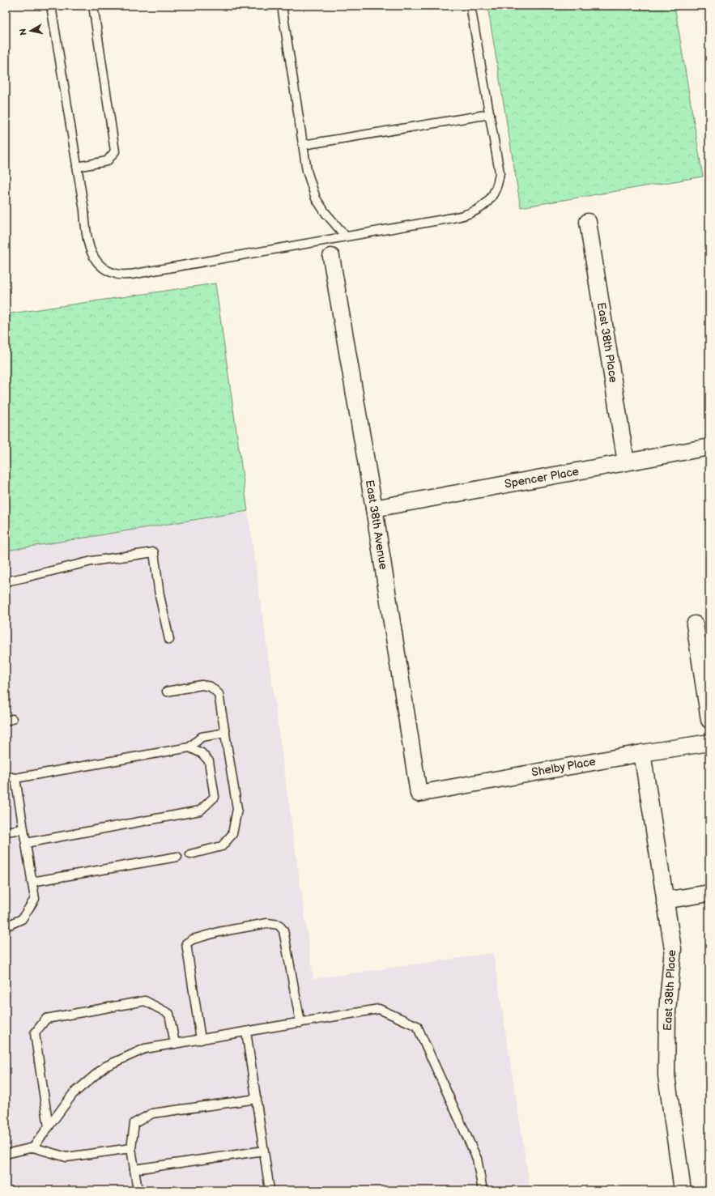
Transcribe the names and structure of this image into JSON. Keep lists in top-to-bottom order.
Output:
{
  "streets": {
    "street": [
      "East 38th Place",
      "Spencer Place",
      "East 38th Avenue",
      "Shelby Place"
    ]
  },
  "crossings": [
    ["East 38th Place", "Spencer Place"],
    ["East 38th Place", "Shelby Place"],
    ["Spencer Place", "East 38th Avenue"],
    ["East 38th Avenue", "Shelby Place"]
  ],
  "north": "left"
}
